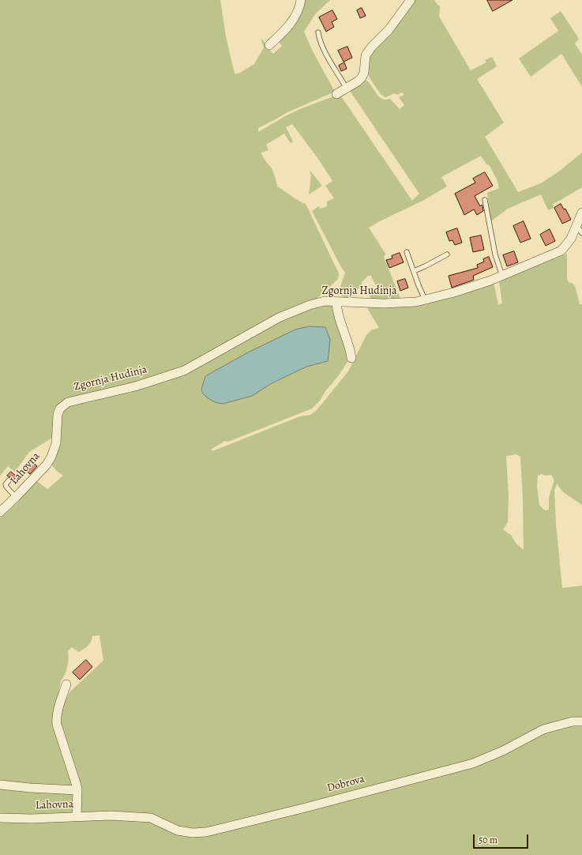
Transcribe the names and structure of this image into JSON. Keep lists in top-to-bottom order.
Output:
{
  "streets": {
    "street": ["Zgornja Hudinja", "Lahovna", "Dobrova"]
  },
  "crossings": [
    ["Zgornja Hudinja", "Lahovna"],
    ["Lahovna", "Dobrova"]
  ],
  "scale_bar": "50 m"
}
